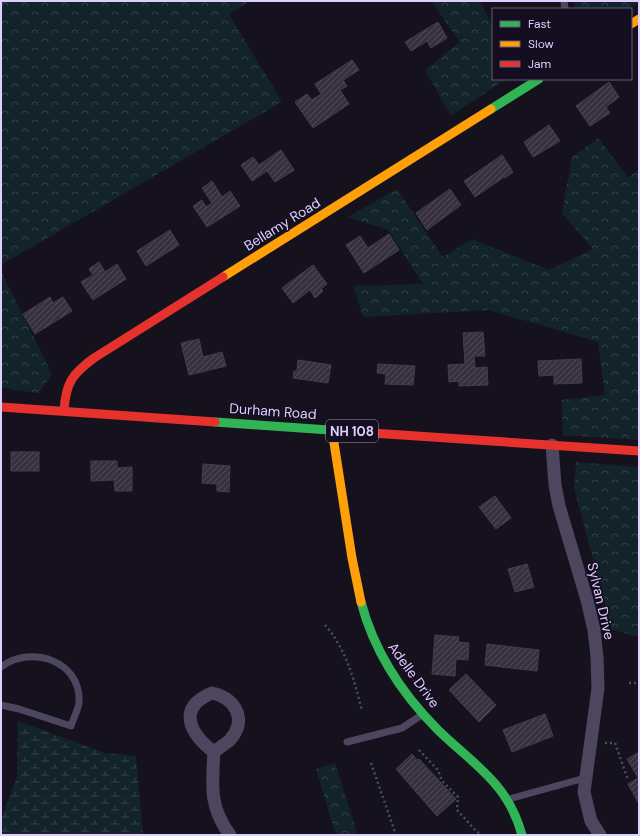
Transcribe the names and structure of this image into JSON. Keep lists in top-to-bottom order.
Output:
{
  "streets": {
    "street": [
      "Bellamy Road",
      "Durham Road",
      "NH 108",
      "Sylvan Drive",
      "Adelle Drive"
    ]
  },
  "crossings": [
    ["Bellamy Road", "Durham Road"],
    ["Durham Road", "Sylvan Drive"],
    ["Durham Road", "Adelle Drive"]
  ],
  "legend": ["Fast", "Slow", "Jam"]
}
